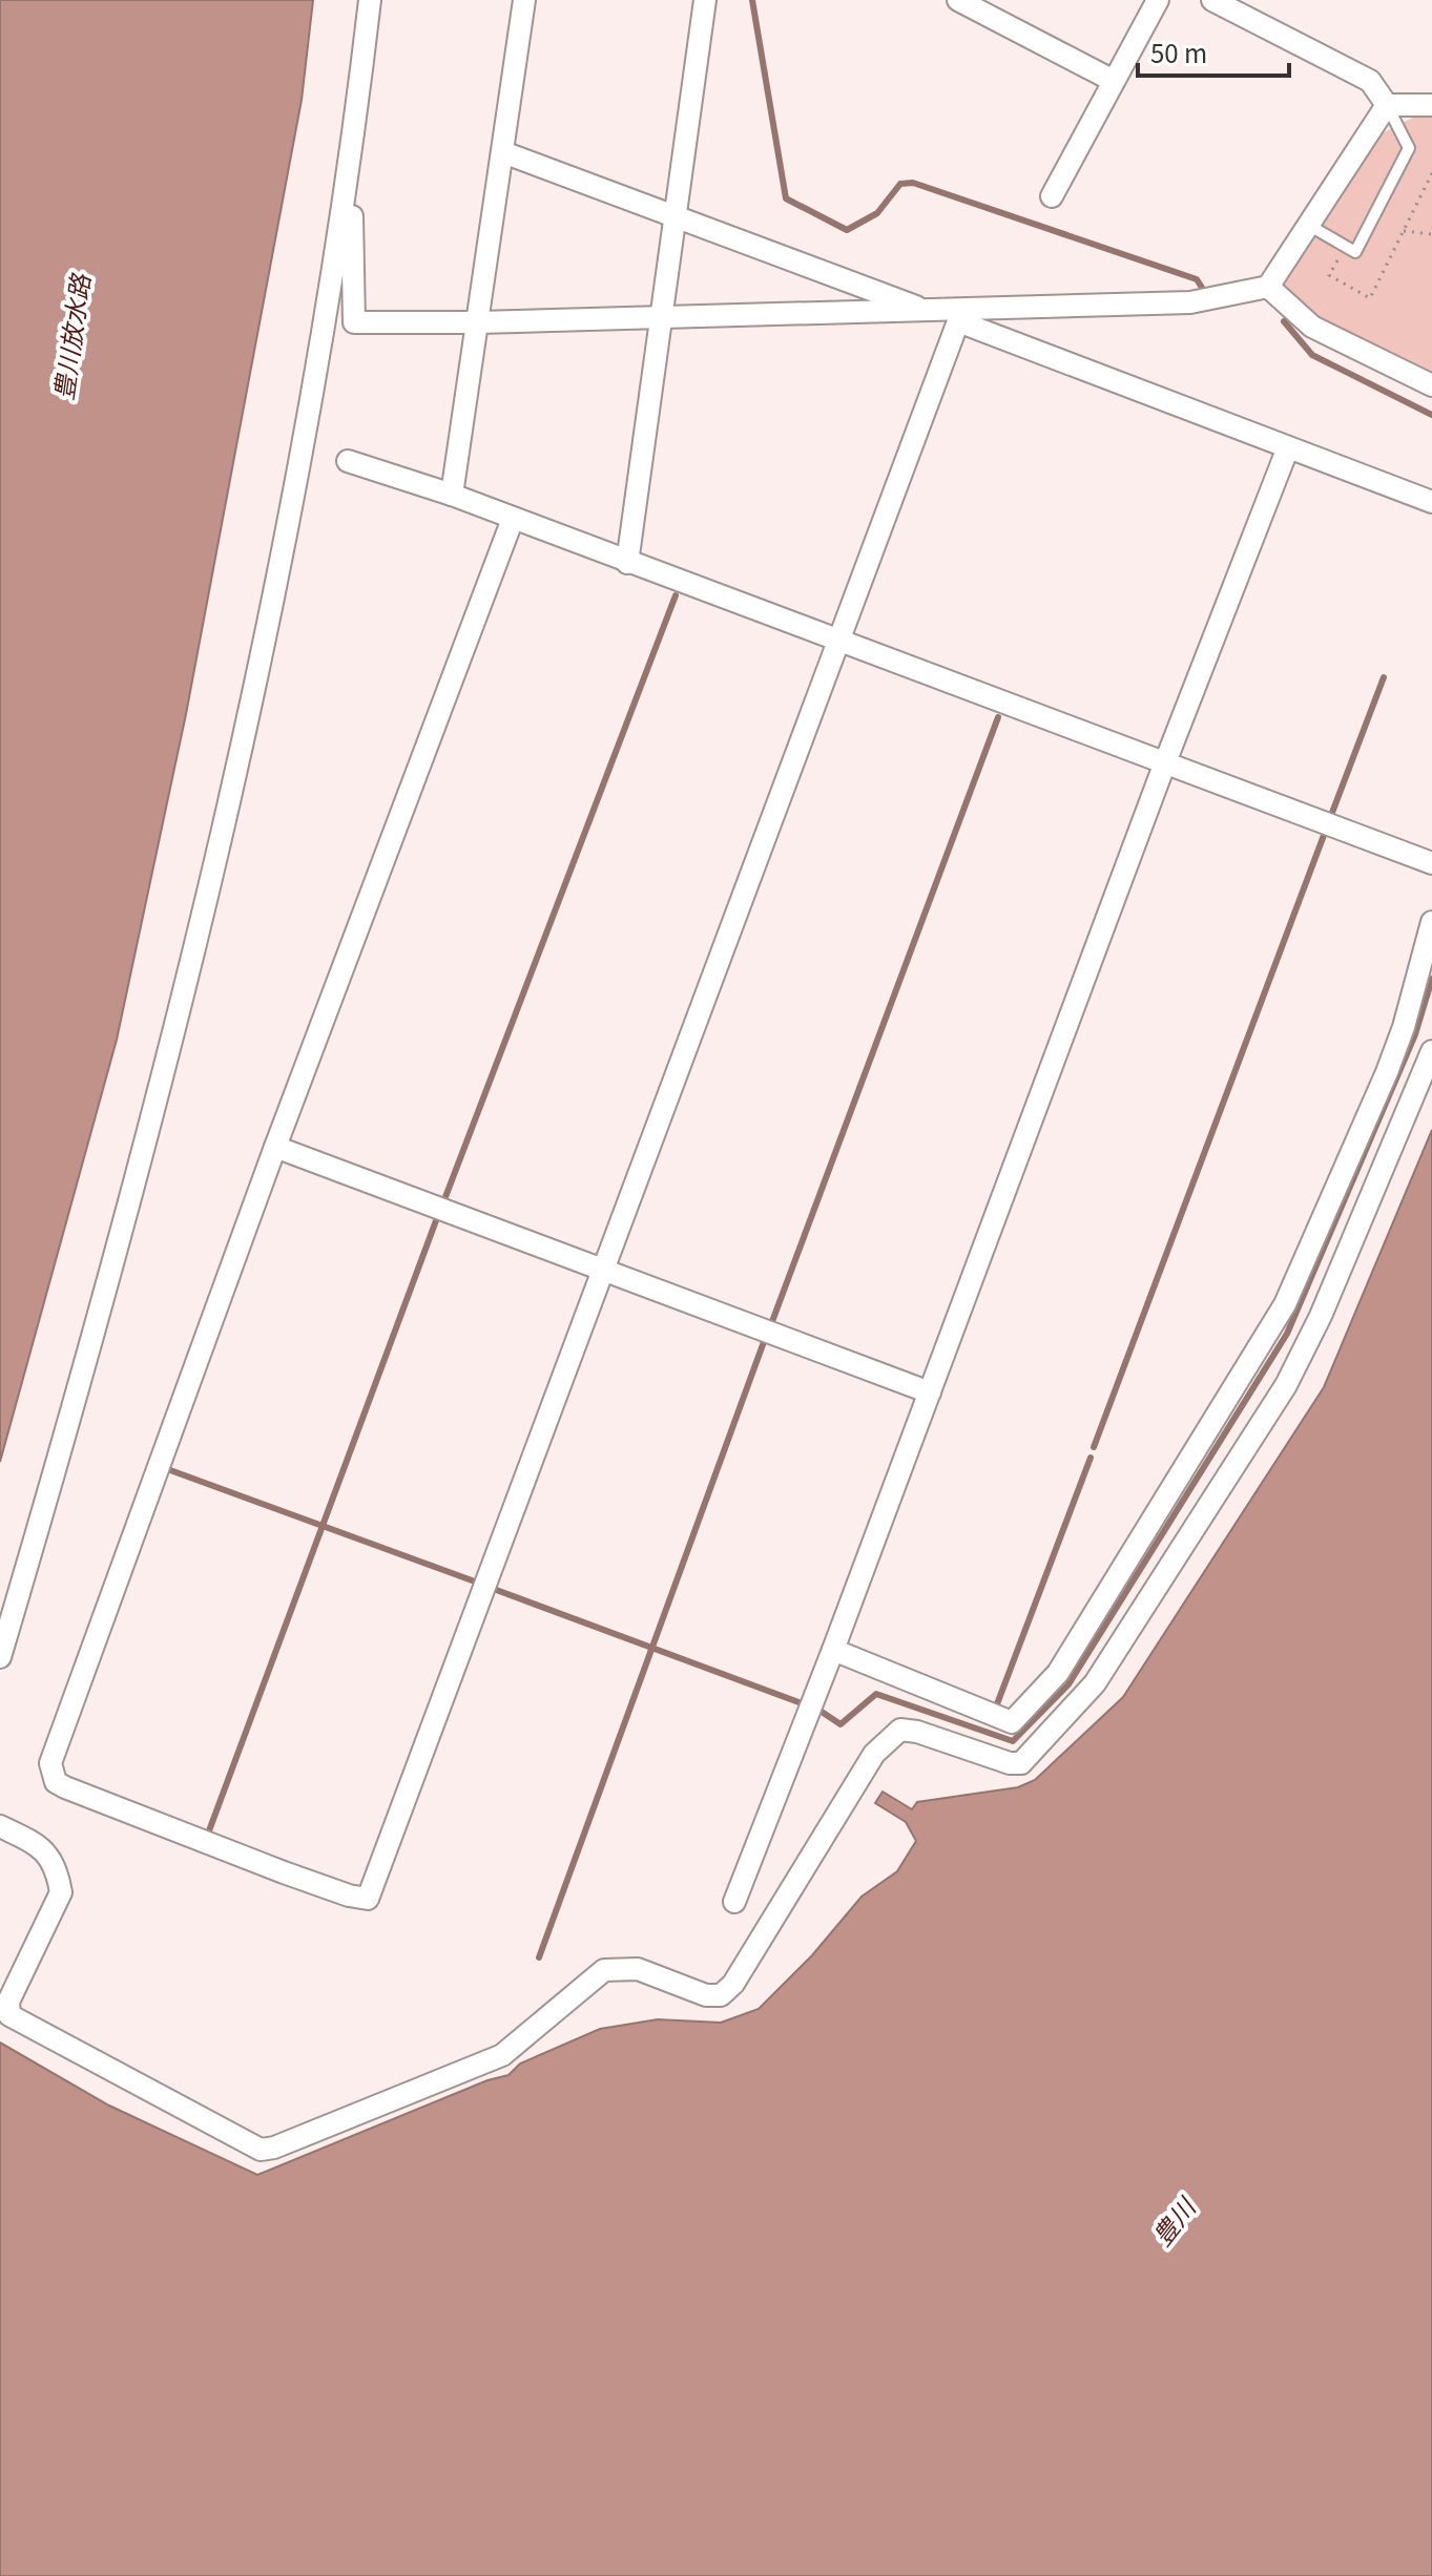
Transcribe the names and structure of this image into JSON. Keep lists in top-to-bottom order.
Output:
{
  "water": ["豊川放水路", "豊川"],
  "scale_bar": "50 m"
}
